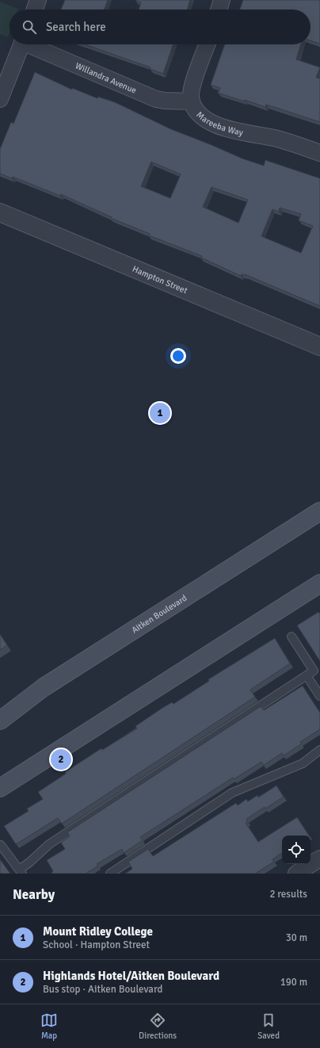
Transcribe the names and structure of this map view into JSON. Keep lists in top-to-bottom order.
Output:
{
  "streets": {
    "main road": ["Aitken Boulevard"],
    "street": ["Willandra Avenue", "Mareeba Way", "Hampton Street"]
  },
  "crossings": [
    ["Willandra Avenue", "Mareeba Way"]
  ],
  "page": {
    "search": "Search here",
    "pins": ["1", "2"],
    "heading": ["Nearby", "2 results"],
    "list": [
      {
        "mark": "1",
        "name": "Mount Ridley College",
        "note": "School · Hampton Street",
        "value": "30 m"
      },
      {
        "mark": "2",
        "name": "Highlands Hotel/Aitken Boulevard",
        "note": "Bus stop · Aitken Boulevard",
        "value": "190 m"
      }
    ],
    "nav": ["Map", "Directions", "Saved"]
  }
}
